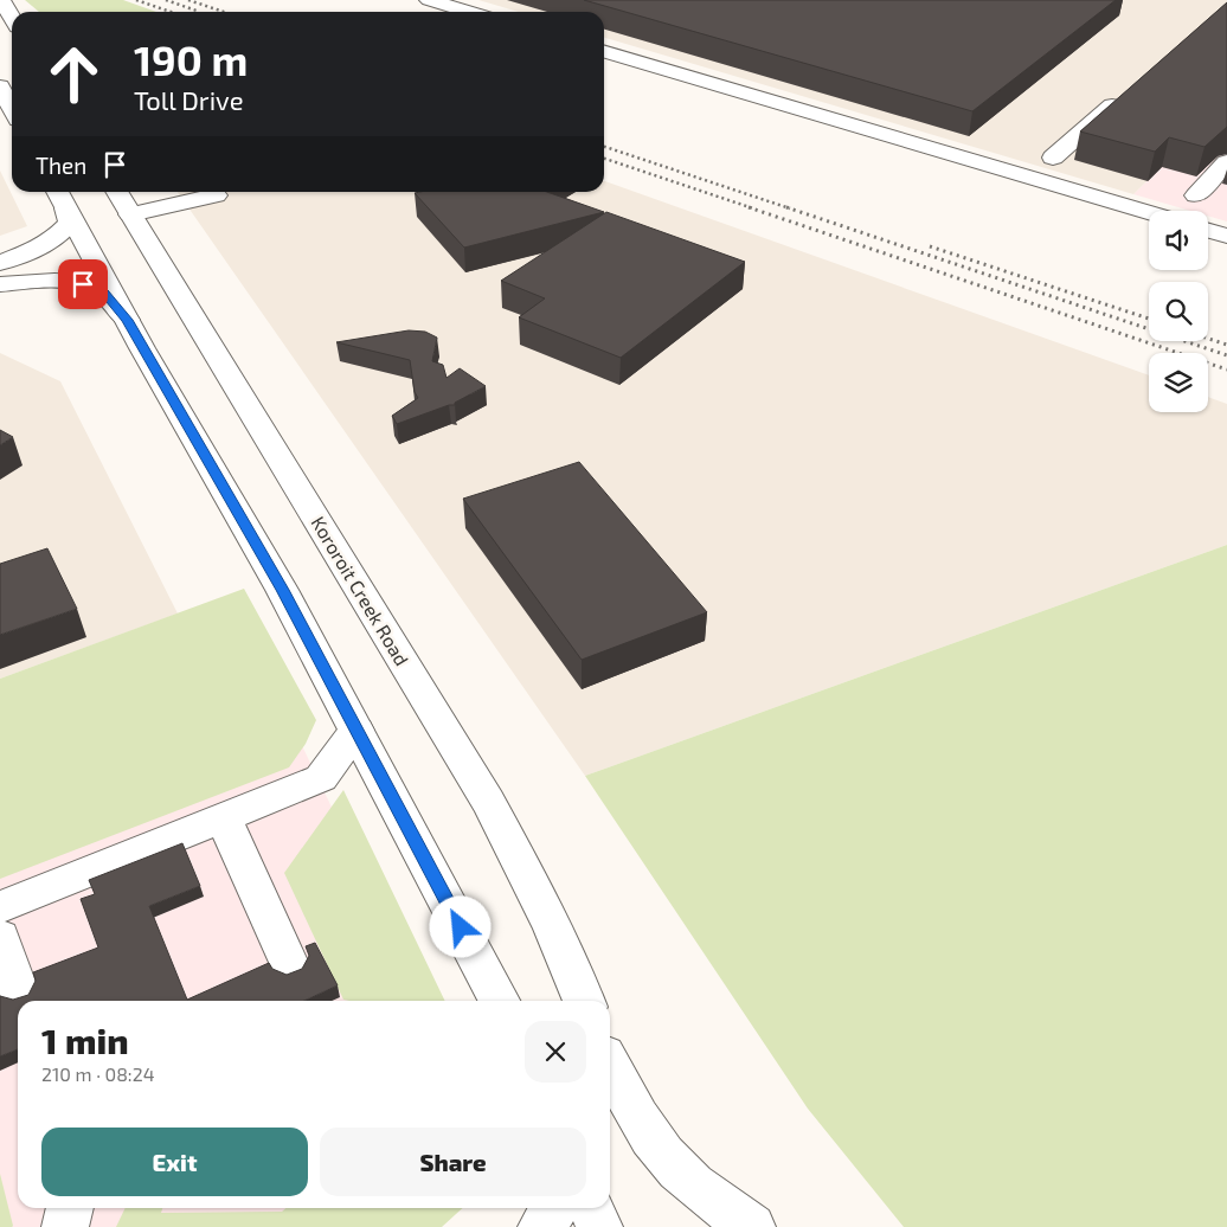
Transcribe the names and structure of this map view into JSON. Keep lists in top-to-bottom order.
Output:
{
  "streets": {
    "main road": ["Kororoit Creek Road"]
  },
  "page": {
    "turn": ["190 m", "Toll Drive"],
    "then": "Then",
    "heading": ["1 min", "210 m · 08:24"],
    "buttons": ["Exit", "Share"]
  }
}
